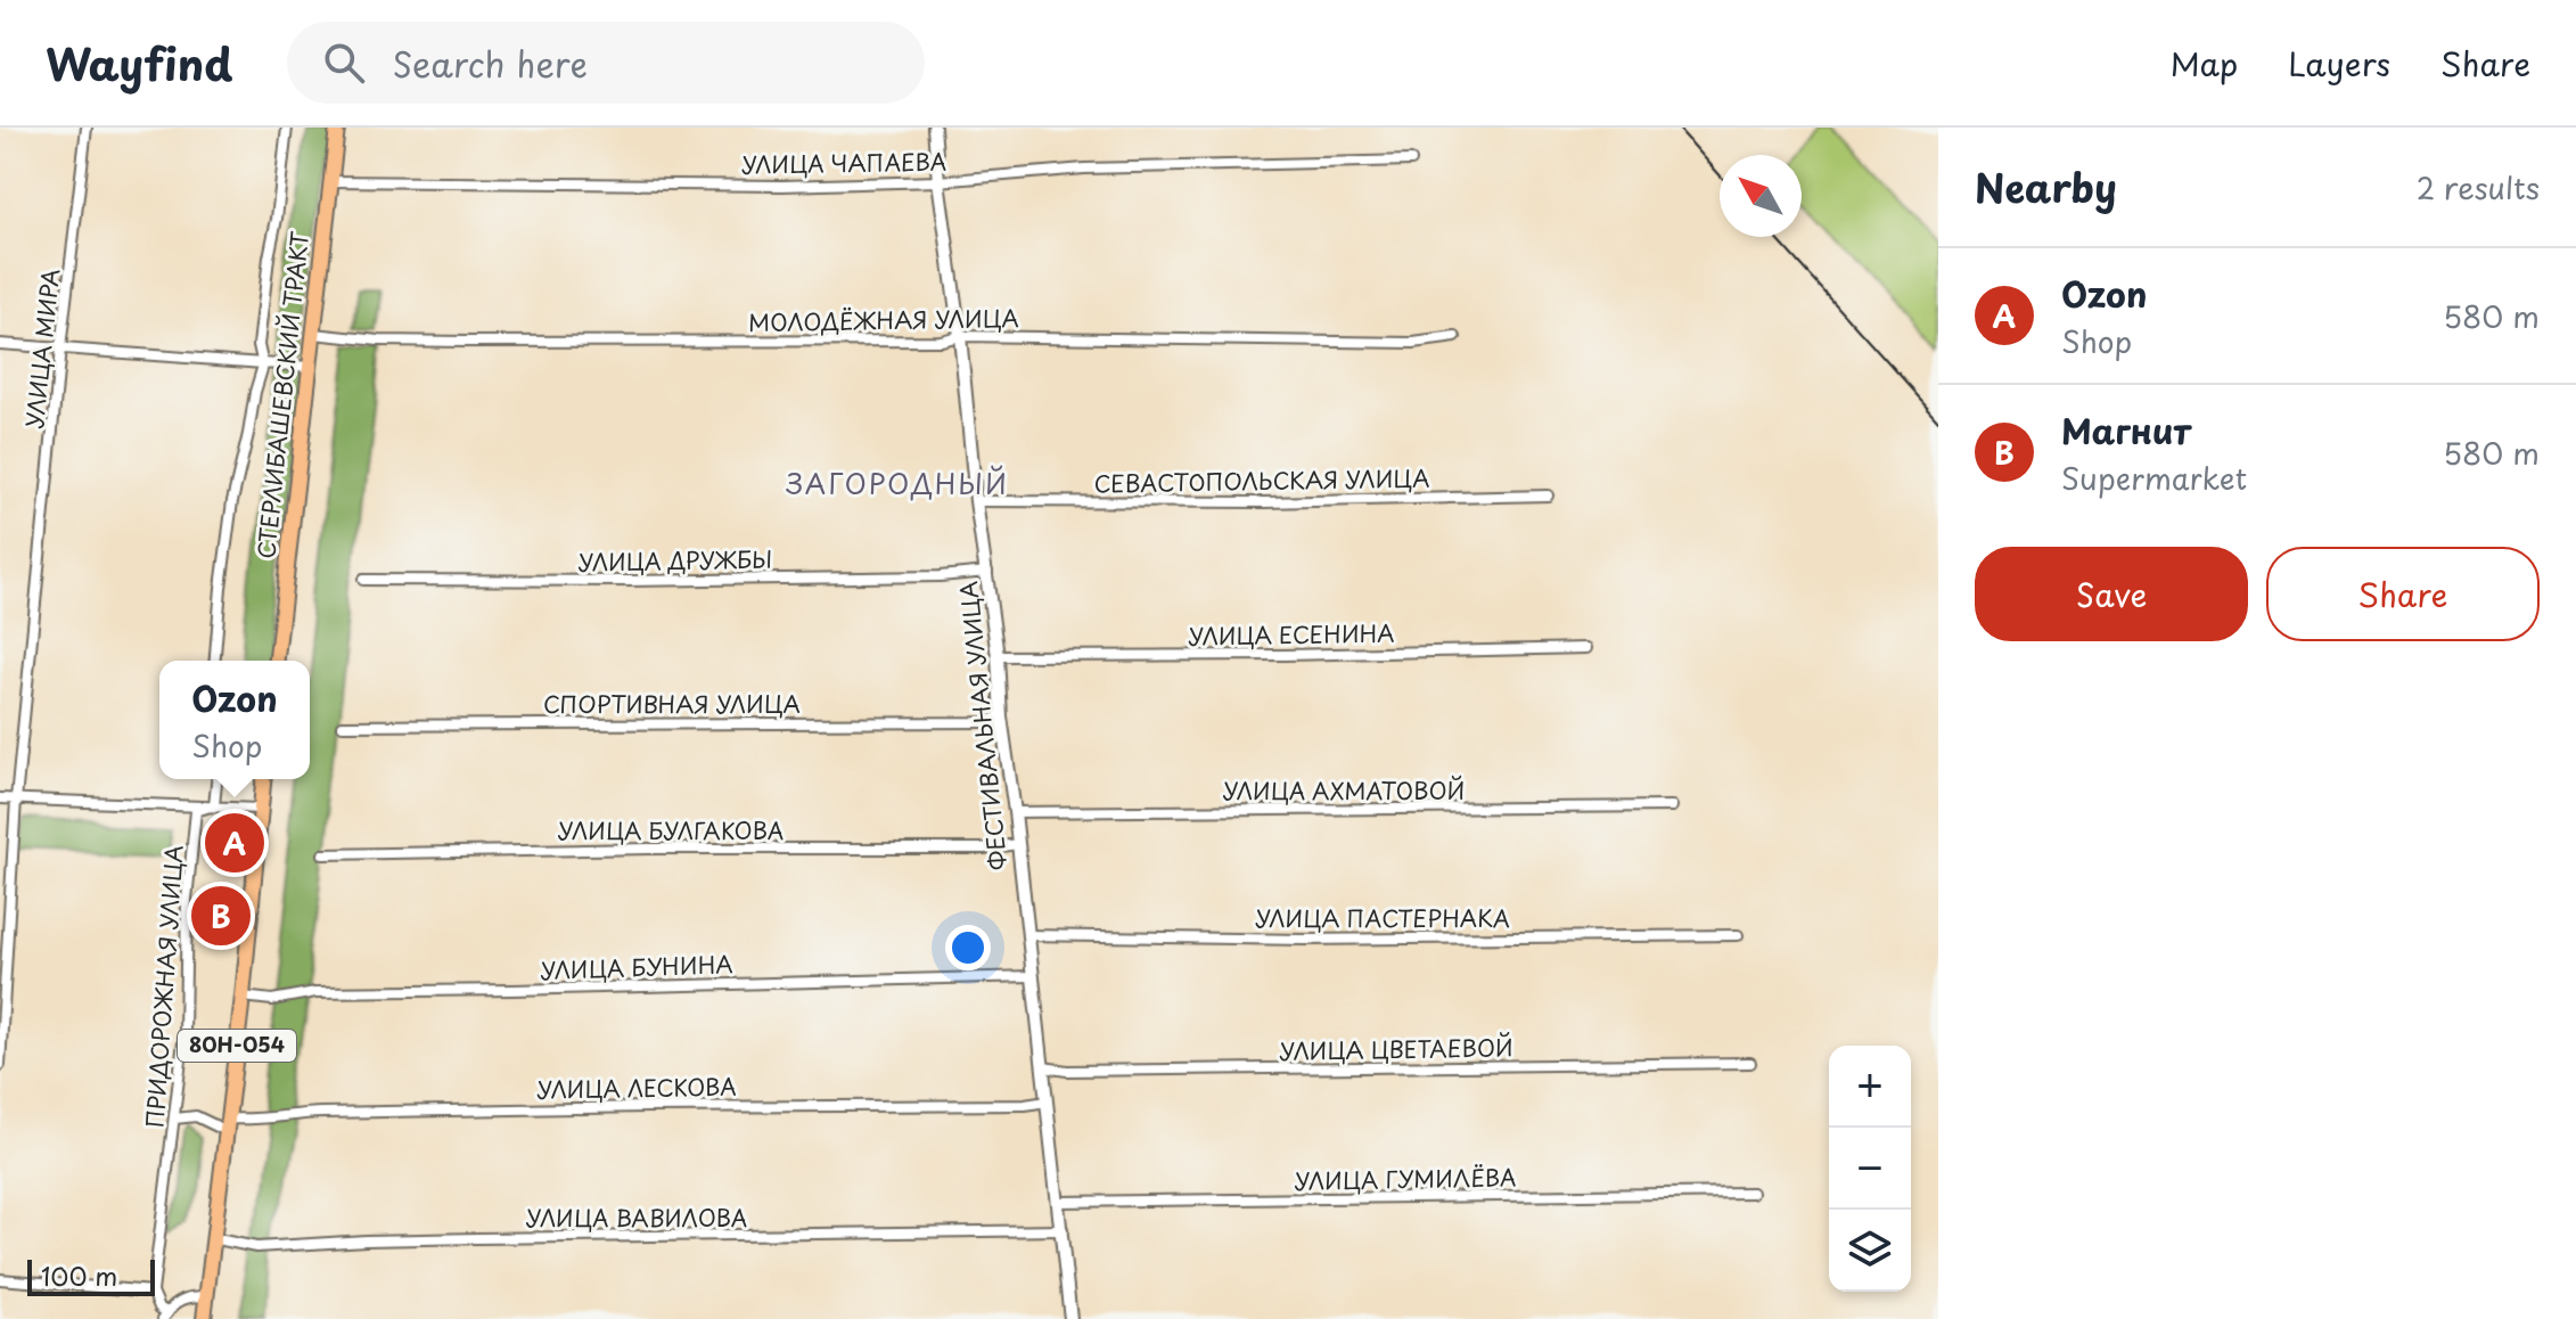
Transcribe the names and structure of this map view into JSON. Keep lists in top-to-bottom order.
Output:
{
  "streets": {
    "main road": ["СТЕРЛИБАШЕВСКИЙ ТРАКТ", "80Н-054"],
    "street": [
      "УЛИЦА ЧАПАЕВА",
      "МОЛОДЁЖНАЯ УЛИЦА",
      "УЛИЦА МИРА",
      "СЕВАСТОПОЛЬСКАЯ УЛИЦА",
      "УЛИЦА ДРУЖБЫ",
      "УЛИЦА ЕСЕНИНА",
      "СПОРТИВНАЯ УЛИЦА",
      "ФЕСТИВАЛЬНАЯ УЛИЦА",
      "УЛИЦА АХМАТОВОЙ",
      "УЛИЦА БУЛГАКОВА",
      "УЛИЦА ПАСТЕРНАКА",
      "УЛИЦА БУНИНА",
      "ПРИДОРОЖНАЯ УЛИЦА",
      "УЛИЦА ЦВЕТАЕВОЙ",
      "УЛИЦА ЛЕСКОВА",
      "УЛИЦА ГУМИЛЁВА",
      "УЛИЦА ВАВИЛОВА"
    ]
  },
  "crossings": [
    ["УЛИЦА ЧАПАЕВА", "СТЕРЛИБАШЕВСКИЙ ТРАКТ"],
    ["УЛИЦА ЧАПАЕВА", "ФЕСТИВАЛЬНАЯ УЛИЦА"],
    ["МОЛОДЁЖНАЯ УЛИЦА", "СТЕРЛИБАШЕВСКИЙ ТРАКТ"],
    ["МОЛОДЁЖНАЯ УЛИЦА", "ФЕСТИВАЛЬНАЯ УЛИЦА"],
    ["СЕВАСТОПОЛЬСКАЯ УЛИЦА", "ФЕСТИВАЛЬНАЯ УЛИЦА"],
    ["УЛИЦА ДРУЖБЫ", "ФЕСТИВАЛЬНАЯ УЛИЦА"],
    ["УЛИЦА ЕСЕНИНА", "ФЕСТИВАЛЬНАЯ УЛИЦА"],
    ["СПОРТИВНАЯ УЛИЦА", "ФЕСТИВАЛЬНАЯ УЛИЦА"],
    ["ФЕСТИВАЛЬНАЯ УЛИЦА", "УЛИЦА АХМАТОВОЙ"],
    ["ФЕСТИВАЛЬНАЯ УЛИЦА", "УЛИЦА БУЛГАКОВА"],
    ["ФЕСТИВАЛЬНАЯ УЛИЦА", "УЛИЦА ПАСТЕРНАКА"],
    ["ФЕСТИВАЛЬНАЯ УЛИЦА", "УЛИЦА БУНИНА"],
    ["ФЕСТИВАЛЬНАЯ УЛИЦА", "УЛИЦА ЦВЕТАЕВОЙ"],
    ["ФЕСТИВАЛЬНАЯ УЛИЦА", "УЛИЦА ЛЕСКОВА"],
    ["ФЕСТИВАЛЬНАЯ УЛИЦА", "УЛИЦА ГУМИЛЁВА"],
    ["ФЕСТИВАЛЬНАЯ УЛИЦА", "УЛИЦА ВАВИЛОВА"],
    ["УЛИЦА БУНИНА", "80Н-054"],
    ["80Н-054", "УЛИЦА ЛЕСКОВА"],
    ["80Н-054", "УЛИЦА ВАВИЛОВА"]
  ],
  "districts": ["ЗАГОРОДНЫЙ"],
  "scale_bar": "100 m",
  "north": "top left",
  "page": {
    "header": "Wayfind",
    "search": "Search here",
    "nav": ["Map", "Layers", "Share"],
    "heading": ["Nearby", "2 results"],
    "list": [
      {
        "mark": "A",
        "name": "Ozon",
        "note": "Shop",
        "value": "580 m"
      },
      {
        "mark": "B",
        "name": "Магнит",
        "note": "Supermarket",
        "value": "580 m"
      }
    ],
    "buttons": ["Save", "Share"],
    "popup": ["Ozon", "Shop"],
    "pins": ["A", "B"],
    "map_buttons": ["+", "−"],
    "scale": "100 m"
  }
}
